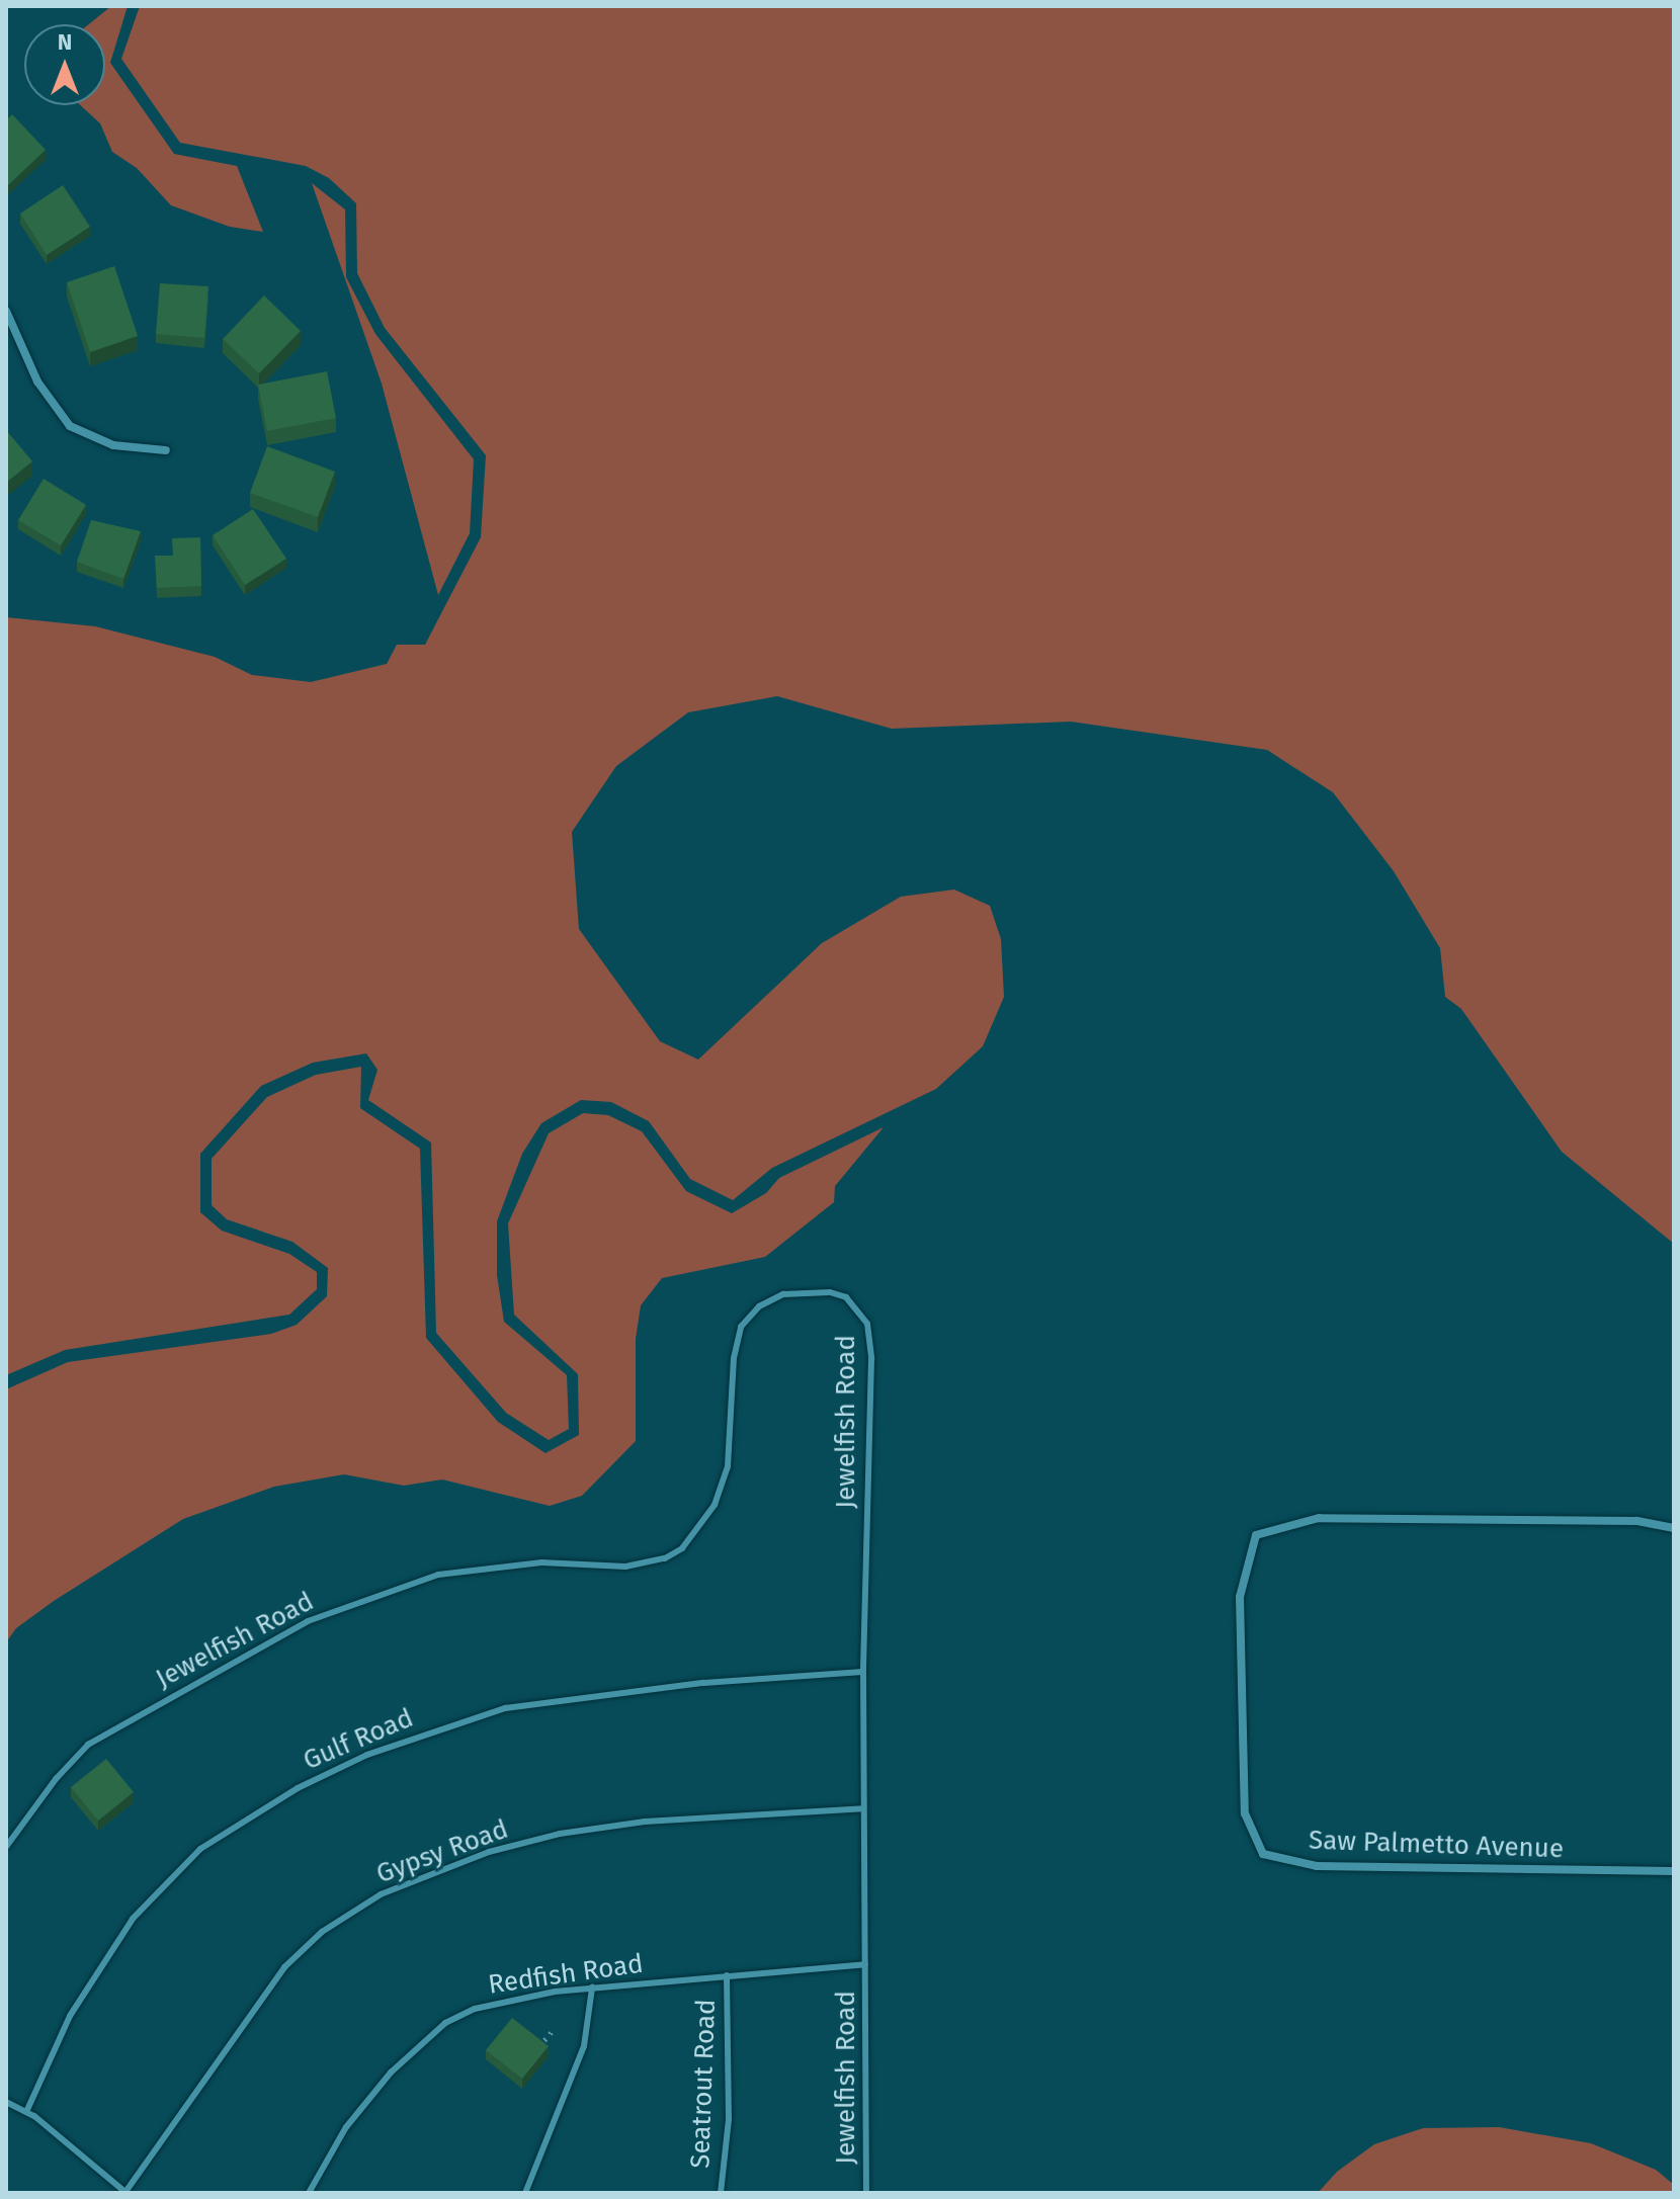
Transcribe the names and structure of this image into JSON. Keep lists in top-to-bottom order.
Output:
{
  "streets": {
    "street": ["Saw Palmetto Avenue"],
    "lane": [
      "Jewelfish Road",
      "Gulf Road",
      "Gypsy Road",
      "Redfish Road",
      "Seatrout Road"
    ]
  },
  "crossings": [
    ["Jewelfish Road", "Gulf Road"],
    ["Jewelfish Road", "Gypsy Road"],
    ["Jewelfish Road", "Redfish Road"],
    ["Redfish Road", "Seatrout Road"]
  ],
  "north": "top"
}
